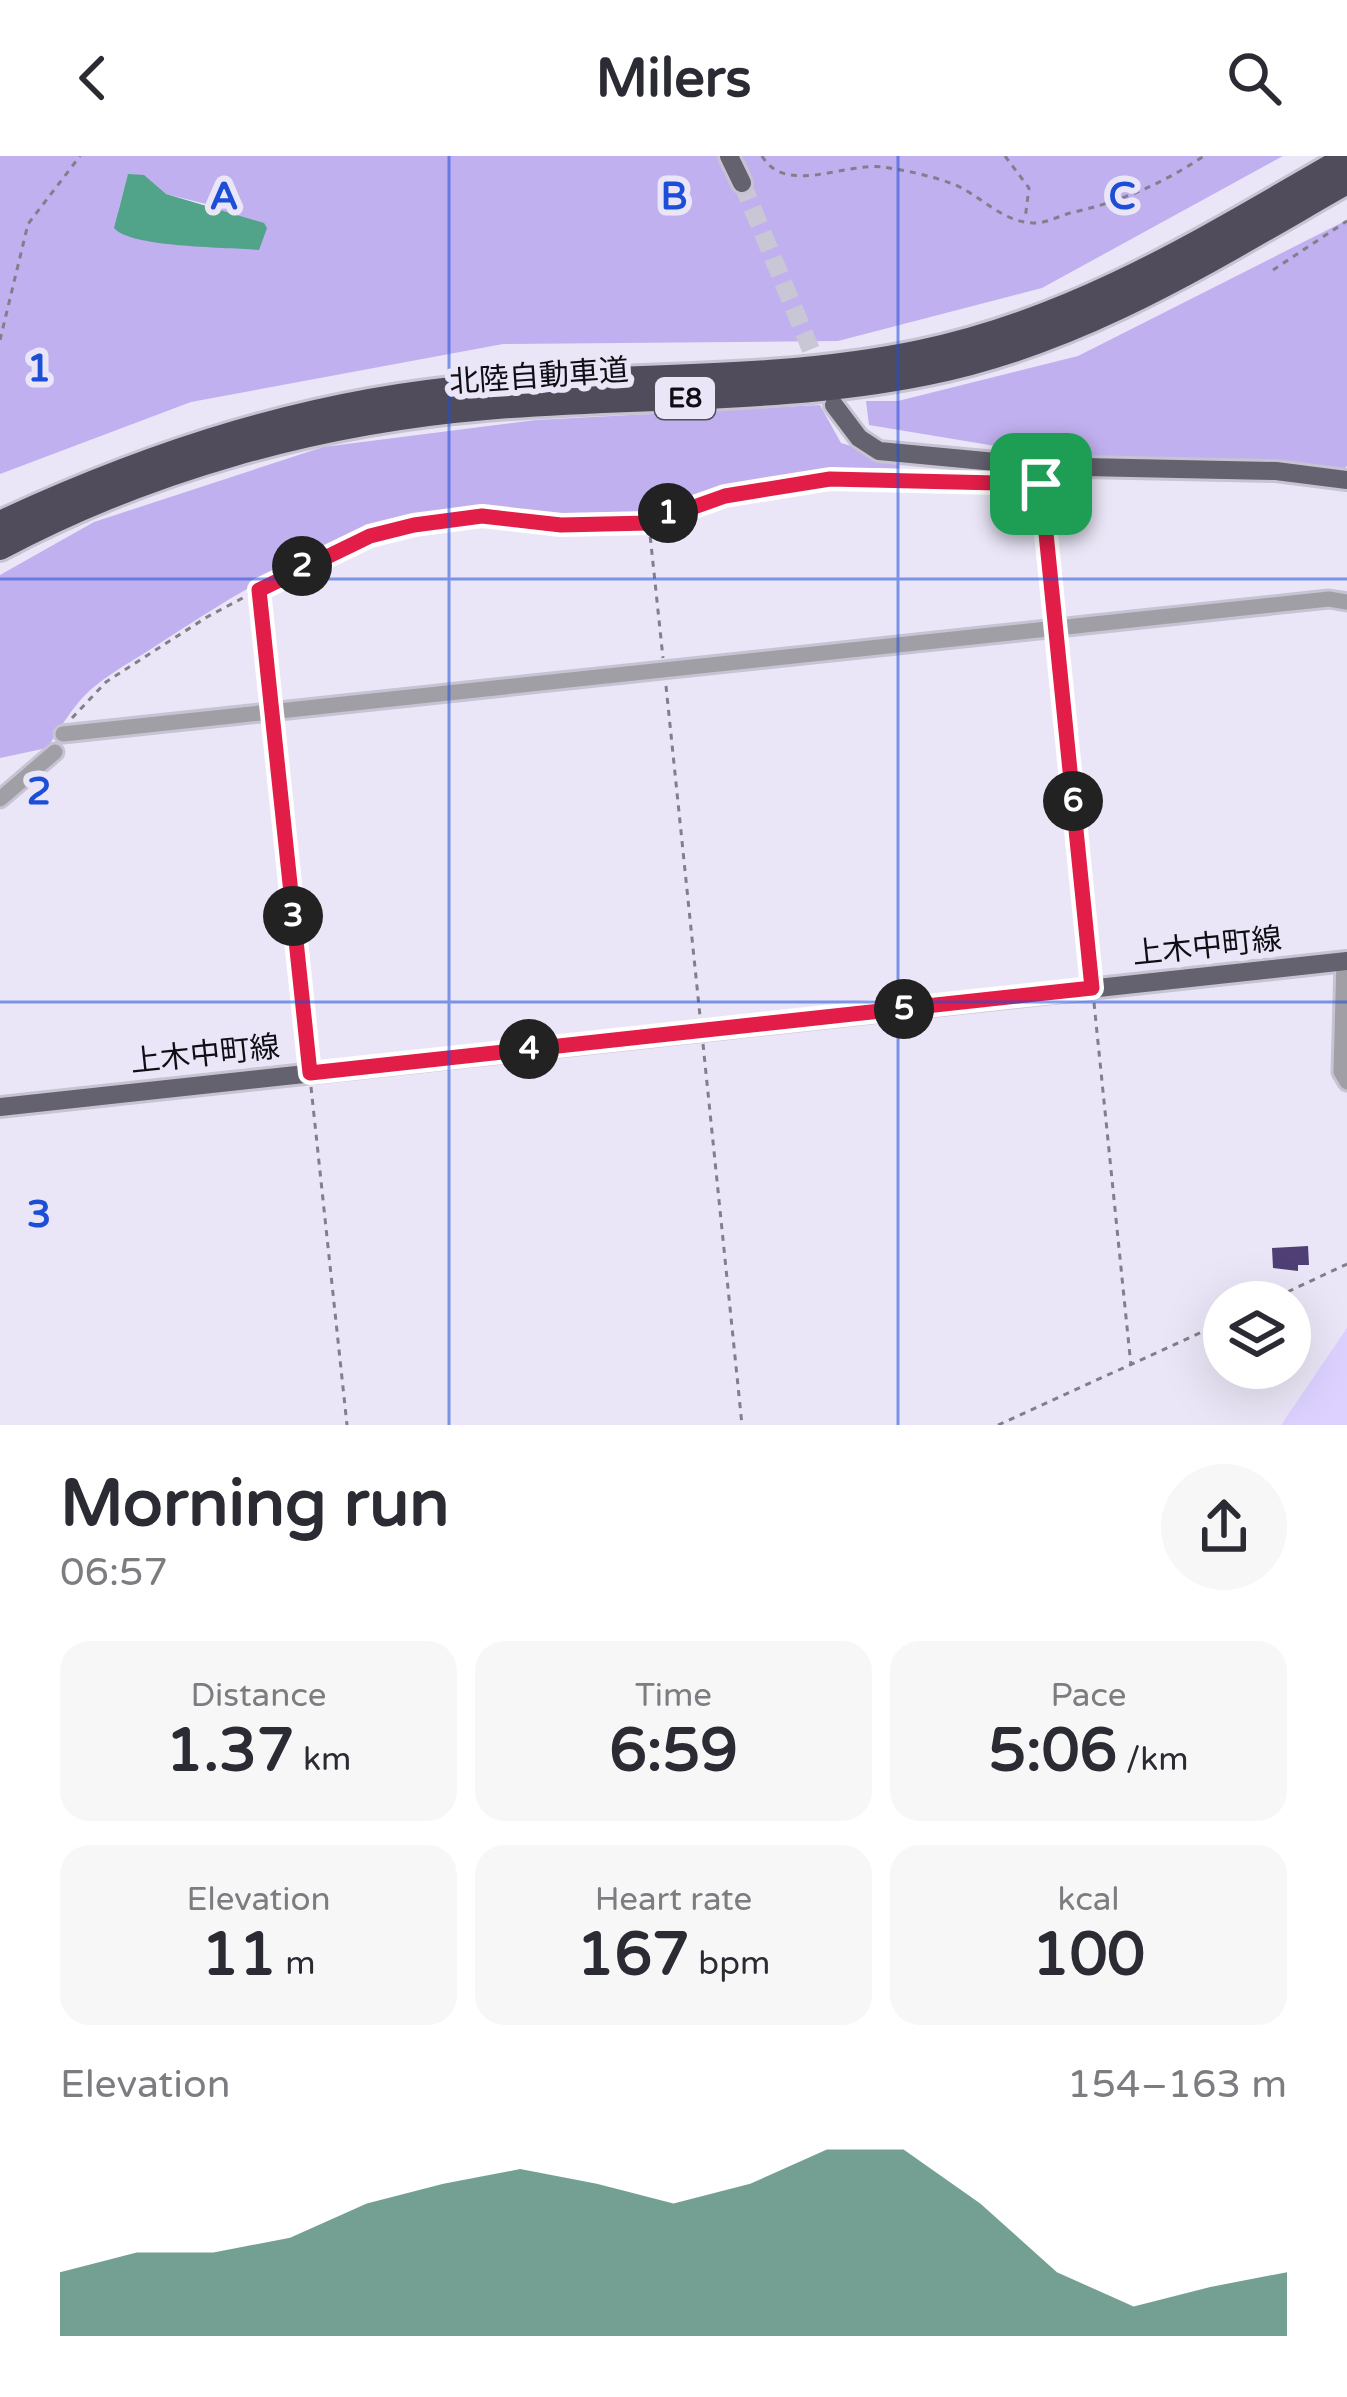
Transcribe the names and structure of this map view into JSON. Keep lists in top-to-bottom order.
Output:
{
  "streets": {
    "highway": ["北陸自動車道", "E8"],
    "main road": ["上木中町線"]
  },
  "page": {
    "header": "Milers",
    "pins": [
      "1",
      "2",
      "6",
      "3",
      "5",
      "4"
    ],
    "heading": ["Morning run", "06:57"],
    "stats": [
      ["Distance", "1.37 km"],
      ["Time", "6:59"],
      ["Pace", "5:06 /km"],
      ["Elevation", "11 m"],
      ["Heart rate", "167 bpm"],
      ["kcal", "100"]
    ],
    "chart": ["Elevation", "154–163 m"]
  },
  "grid": {
    "columns": ["A", "B", "C"],
    "rows": ["1", "2", "3"]
  }
}
